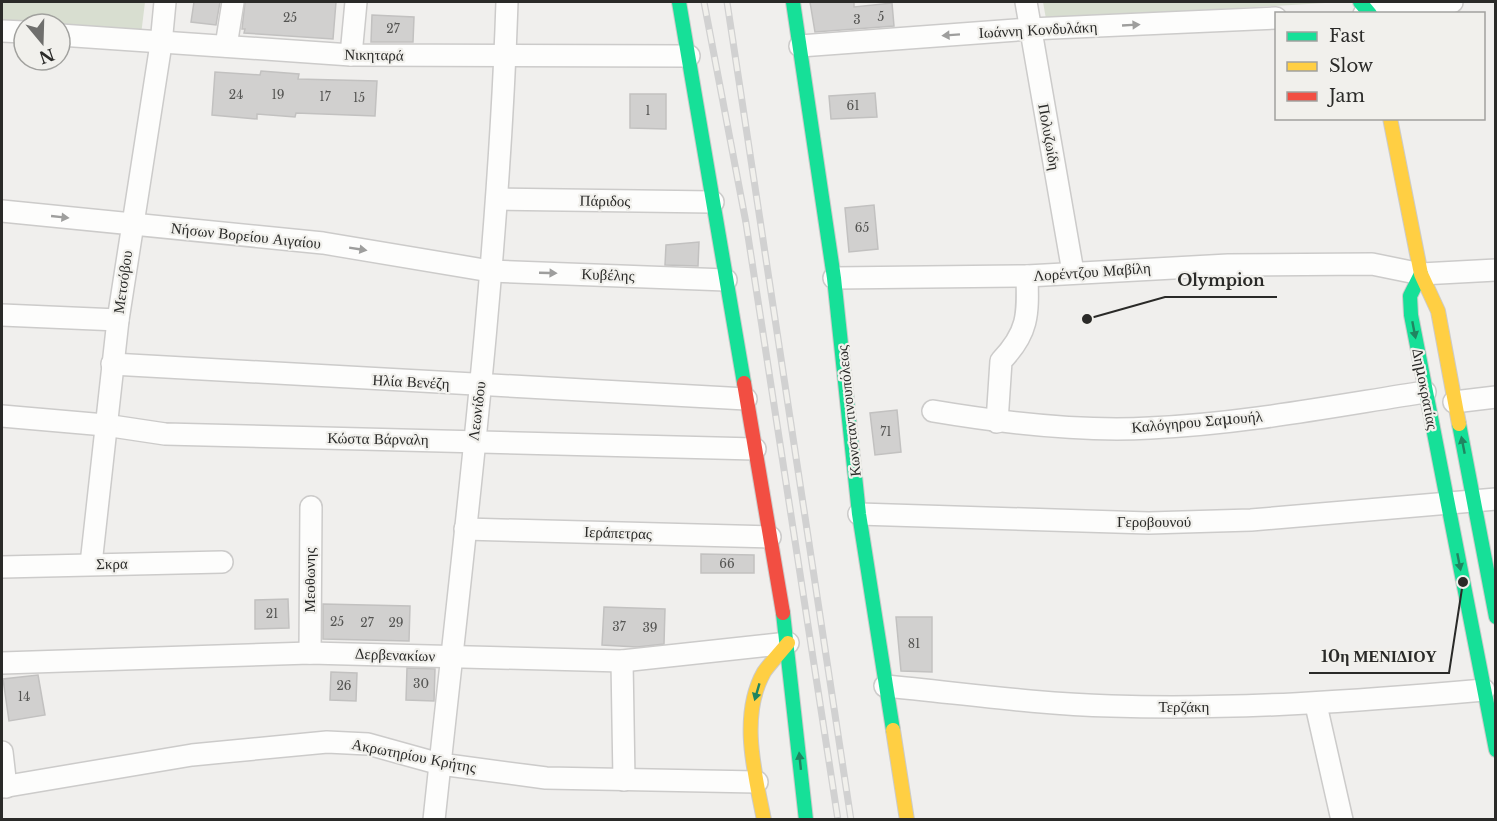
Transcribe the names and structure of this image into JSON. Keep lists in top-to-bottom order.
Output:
{
  "streets": {
    "street": [
      "Ιωάννη Κονδυλάκη",
      "Νικηταρά",
      "Πολυζωίδη",
      "Πάριδος",
      "Νήσων Βορείου Αιγαίου",
      "Λορέντζου Μαβίλη",
      "Κυβέλης",
      "Μετσόβου",
      "Ηλία Βενέζη",
      "Δημοκρατίας",
      "Λεωνίδου",
      "Κωνσταντινουπόλεως",
      "Καλόγηρου Σαμουήλ",
      "Κώστα Βάρναλη",
      "Γεροβουνού",
      "Ιεράπετρας",
      "Σκρα",
      "Μεοθωνης",
      "Δερβενακίων",
      "Τερζάκη",
      "Ακρωτηρίου Κρήτης"
    ]
  },
  "crossings": [
    ["Ιωάννη Κονδυλάκη", "Πολυζωίδη"],
    ["Ιωάννη Κονδυλάκη", "Κωνσταντινουπόλεως"],
    ["Νικηταρά", "Μετσόβου"],
    ["Νικηταρά", "Λεωνίδου"],
    ["Πολυζωίδη", "Λορέντζου Μαβίλη"],
    ["Πάριδος", "Λεωνίδου"],
    ["Νήσων Βορείου Αιγαίου", "Κυβέλης"],
    ["Νήσων Βορείου Αιγαίου", "Μετσόβου"],
    ["Νήσων Βορείου Αιγαίου", "Λεωνίδου"],
    ["Λορέντζου Μαβίλη", "Δημοκρατίας"],
    ["Λορέντζου Μαβίλη", "Κωνσταντινουπόλεως"],
    ["Κυβέλης", "Λεωνίδου"],
    ["Μετσόβου", "Ηλία Βενέζη"],
    ["Μετσόβου", "Κώστα Βάρναλη"],
    ["Μετσόβου", "Σκρα"],
    ["Ηλία Βενέζη", "Λεωνίδου"],
    ["Δημοκρατίας", "Καλόγηρου Σαμουήλ"],
    ["Δημοκρατίας", "Γεροβουνού"],
    ["Δημοκρατίας", "Τερζάκη"],
    ["Λεωνίδου", "Κώστα Βάρναλη"],
    ["Λεωνίδου", "Ιεράπετρας"],
    ["Λεωνίδου", "Δερβενακίων"],
    ["Λεωνίδου", "Ακρωτηρίου Κρήτης"],
    ["Κωνσταντινουπόλεως", "Γεροβουνού"],
    ["Κωνσταντινουπόλεως", "Τερζάκη"],
    ["Μεοθωνης", "Δερβενακίων"]
  ],
  "one_way": ["Νήσων Βορείου Αιγαίου", "Κυβέλης"],
  "places": ["Olympion", "10η ΜΕΝΙΔΙΟΥ"],
  "house_numbers": [
    "5",
    "25",
    "3",
    "27",
    "24",
    "19",
    "17",
    "15",
    "61",
    "1",
    "65",
    "71",
    "66",
    "21",
    "25",
    "27",
    "29",
    "37",
    "39",
    "81",
    "30",
    "26",
    "14"
  ],
  "legend": ["Fast", "Slow", "Jam"],
  "north": "bottom"
}
